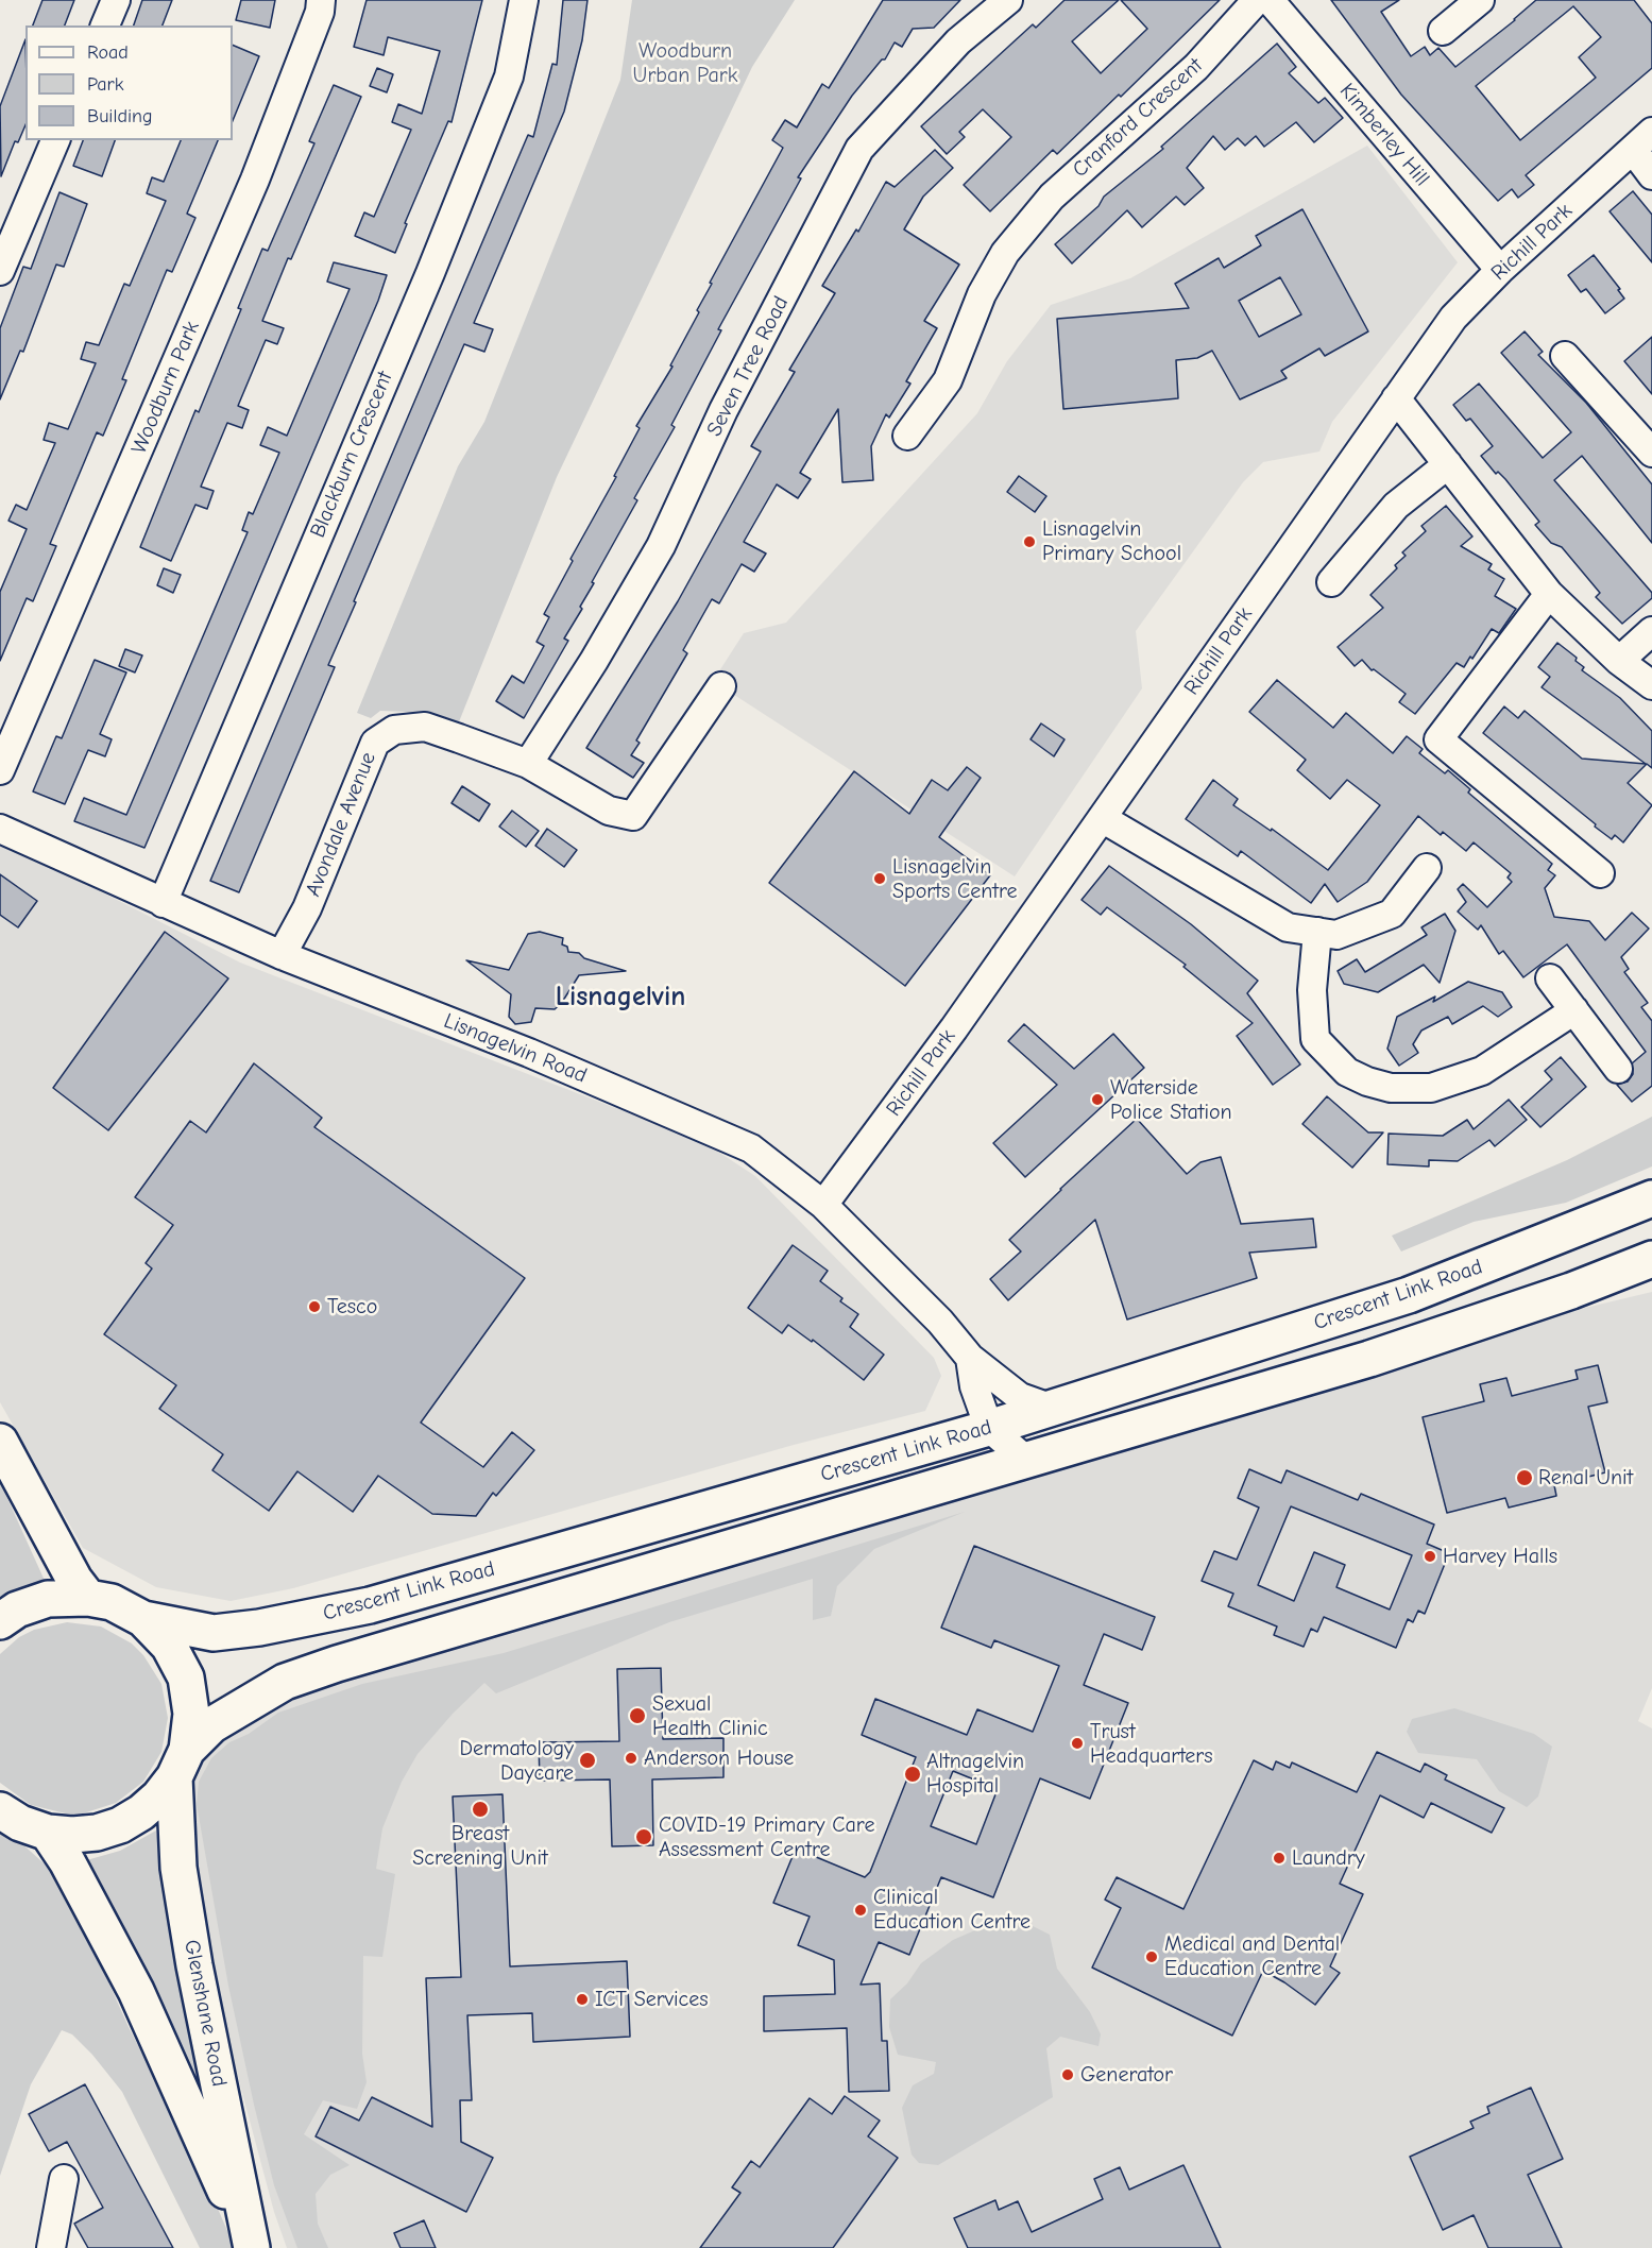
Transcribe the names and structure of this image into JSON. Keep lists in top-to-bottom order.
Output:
{
  "streets": {
    "highway": ["Crescent Link Road", "Glenshane Road"],
    "street": [
      "Cranford Crescent",
      "Kimberley Hill",
      "Richill Park",
      "Seven Tree Road",
      "Woodburn Park",
      "Blackburn Crescent",
      "Avondale Avenue",
      "Lisnagelvin Road"
    ]
  },
  "crossings": [
    ["Kimberley Hill", "Richill Park"],
    ["Richill Park", "Lisnagelvin Road"],
    ["Seven Tree Road", "Avondale Avenue"],
    ["Blackburn Crescent", "Lisnagelvin Road"],
    ["Avondale Avenue", "Lisnagelvin Road"],
    ["Lisnagelvin Road", "Crescent Link Road"],
    ["Crescent Link Road", "Glenshane Road"]
  ],
  "districts": ["Lisnagelvin"],
  "parks": ["Woodburn Urban Park"],
  "places": [
    "Lisnagelvin Primary School",
    "Lisnagelvin Sports Centre",
    "Waterside Police Station",
    "Tesco",
    "Renal Unit",
    "Harvey Halls",
    "Sexual Health Clinic",
    "Trust Headquarters",
    "Anderson House",
    "Dermatology Daycare",
    "Altnagelvin Hospital",
    "Breast Screening Unit",
    "COVID-19 Primary Care Assessment Centre",
    "Laundry",
    "Clinical Education Centre",
    "Medical and Dental Education Centre",
    "ICT Services",
    "Generator"
  ],
  "legend": ["Road", "Park", "Building"]
}
